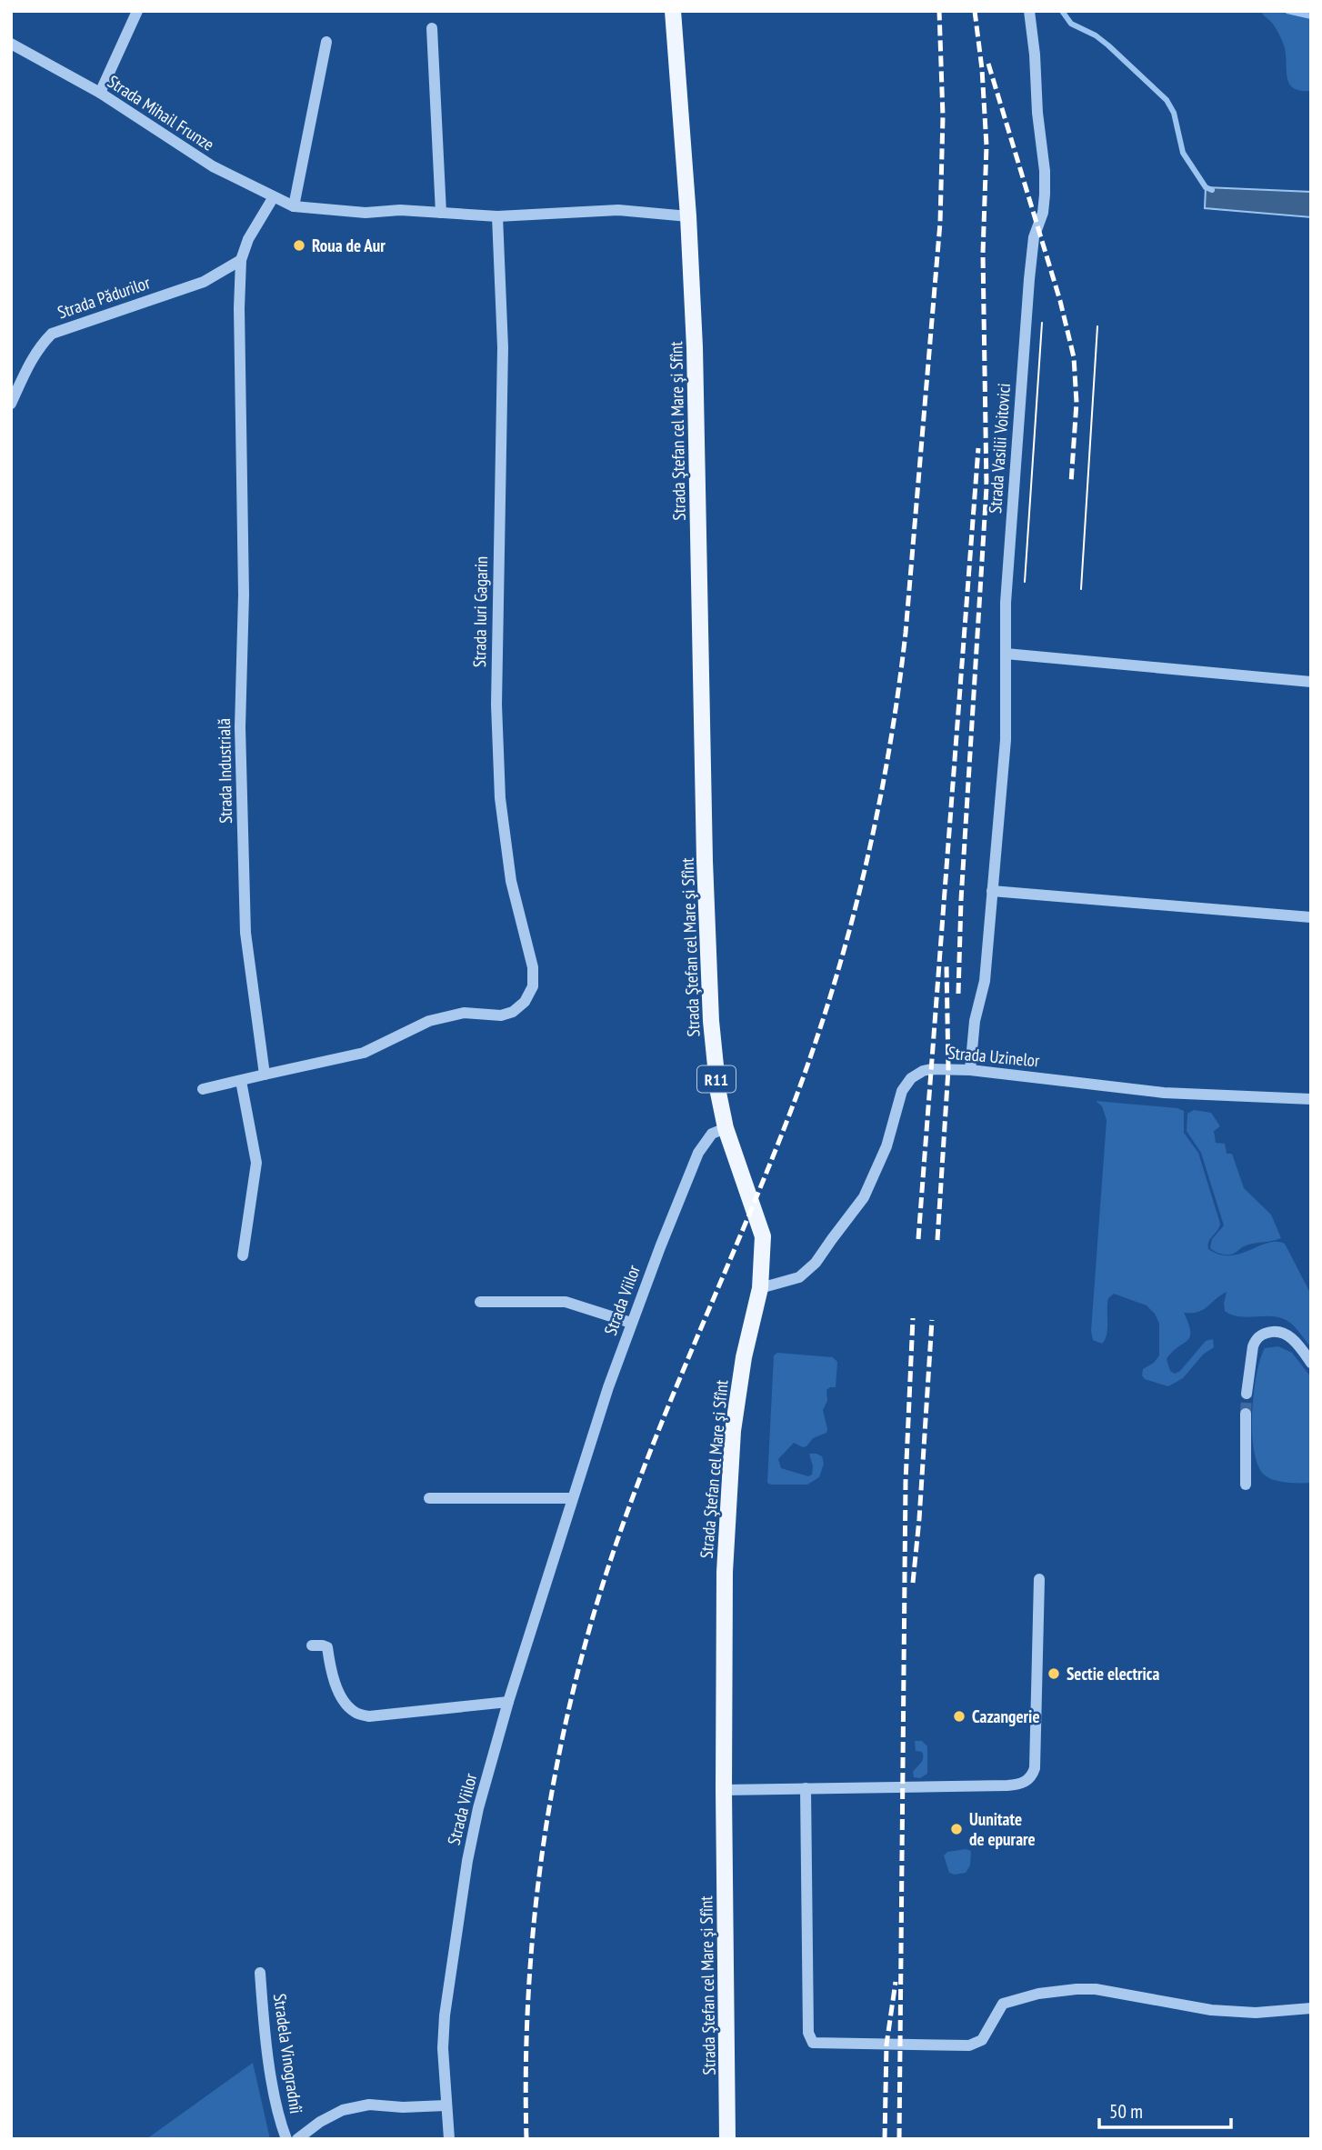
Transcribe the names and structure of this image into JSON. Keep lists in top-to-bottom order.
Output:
{
  "streets": {
    "main road": ["Strada Ştefan cel Mare şi Sfînt", "R11"],
    "street": [
      "Strada Mihail Frunze",
      "Strada Pădurilor",
      "Strada Vasilii Voitovici",
      "Strada Iuri Gagarin",
      "Strada Industrială",
      "Strada Uzinelor",
      "Strada Viilor",
      "Stradela Vinogradnîi"
    ]
  },
  "crossings": [
    ["Strada Mihail Frunze", "Strada Ştefan cel Mare şi Sfînt"],
    ["Strada Mihail Frunze", "Strada Iuri Gagarin"],
    ["Strada Mihail Frunze", "Strada Industrială"],
    ["Strada Pădurilor", "Strada Industrială"],
    ["Strada Ştefan cel Mare şi Sfînt", "Strada Uzinelor"],
    ["Strada Ştefan cel Mare şi Sfînt", "Strada Viilor"],
    ["Strada Vasilii Voitovici", "Strada Uzinelor"],
    ["Strada Iuri Gagarin", "Strada Industrială"],
    ["Strada Viilor", "Stradela Vinogradnîi"]
  ],
  "places": [
    "Roua de Aur",
    "Sectie electrica",
    "Cazangerie",
    "Uunitate de epurare"
  ],
  "scale_bar": "50 m"
}
